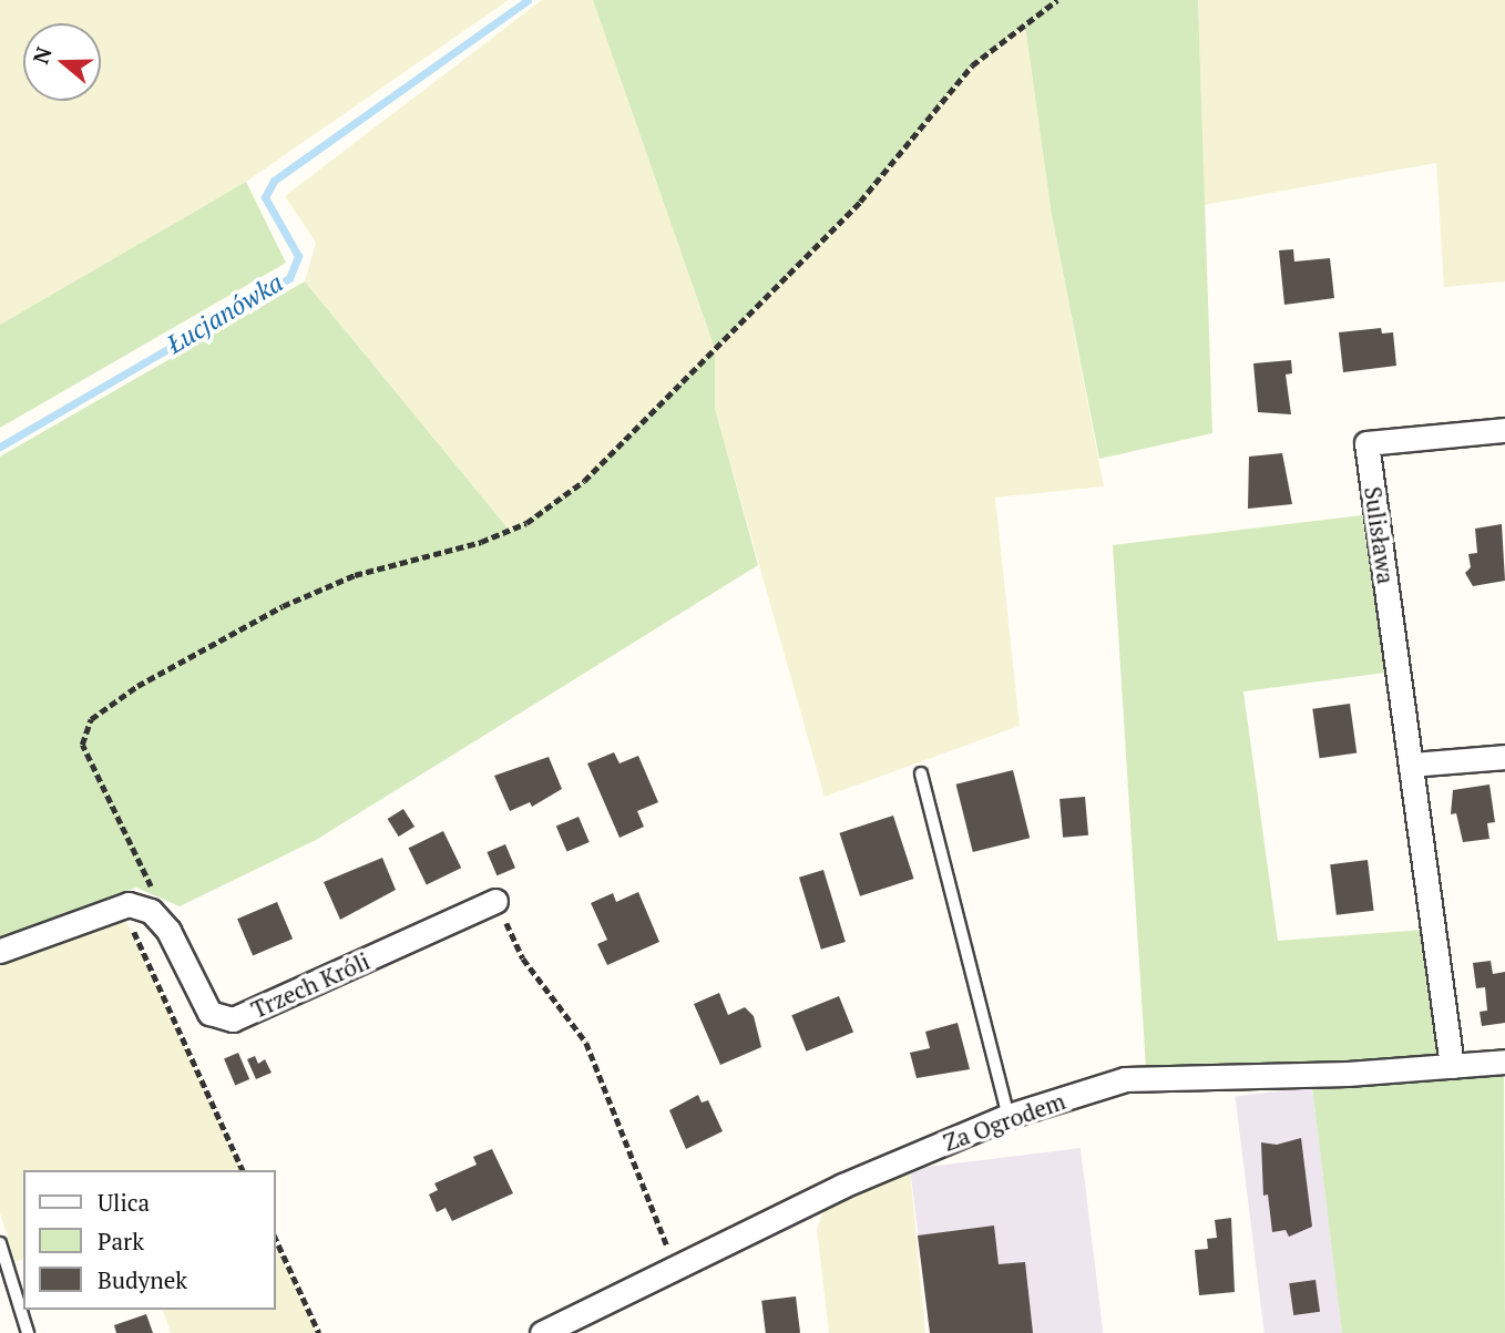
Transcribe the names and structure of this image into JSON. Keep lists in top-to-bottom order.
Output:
{
  "streets": {
    "street": ["Sulisława", "Trzech Króli", "Za Ogrodem"]
  },
  "crossings": [
    ["Sulisława", "Za Ogrodem"]
  ],
  "water": ["Łucjanówka"],
  "legend": ["Ulica", "Park", "Budynek"],
  "north": "left"
}
